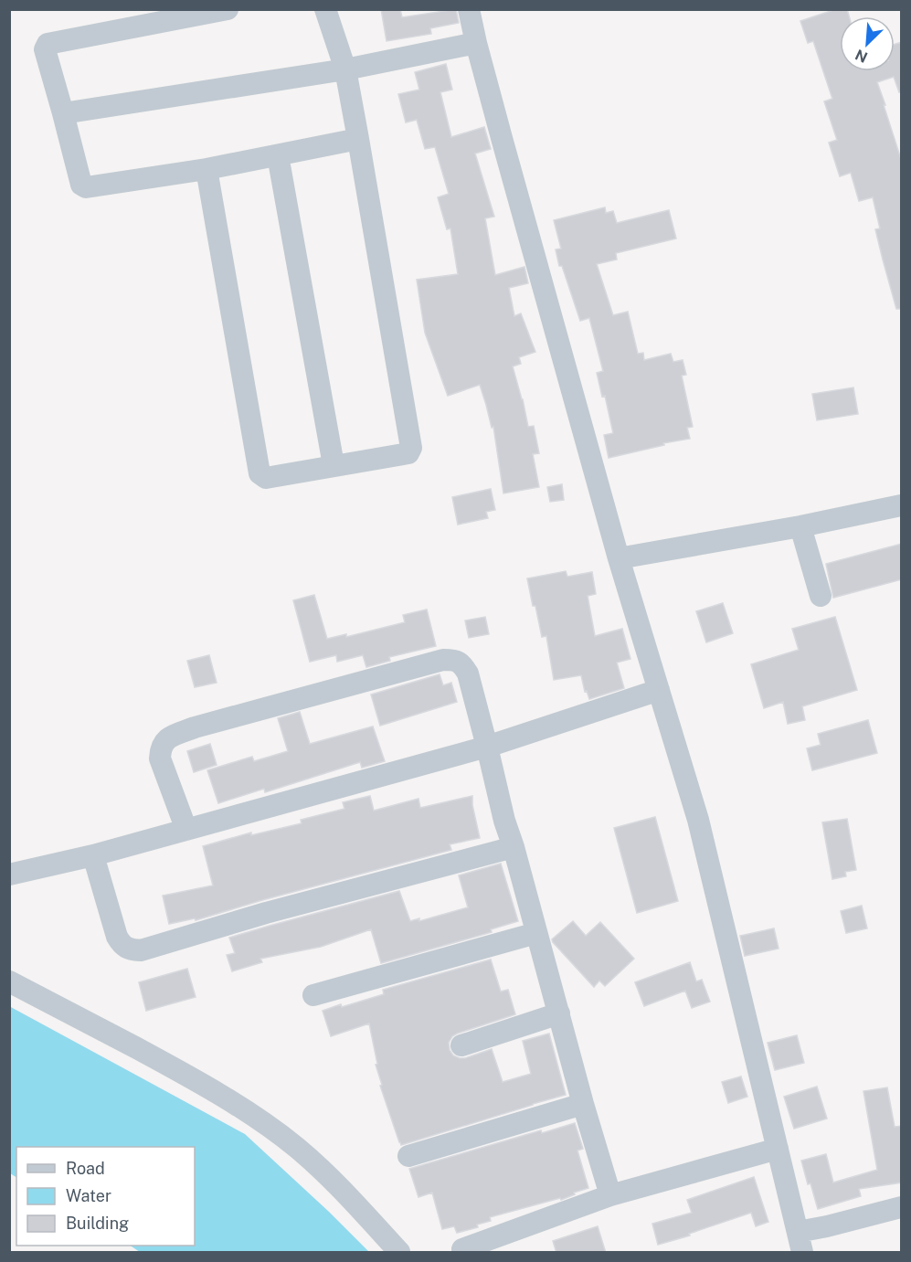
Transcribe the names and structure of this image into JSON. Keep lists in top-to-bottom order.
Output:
{
  "legend": ["Road", "Water", "Building"],
  "north": "bottom left"
}
